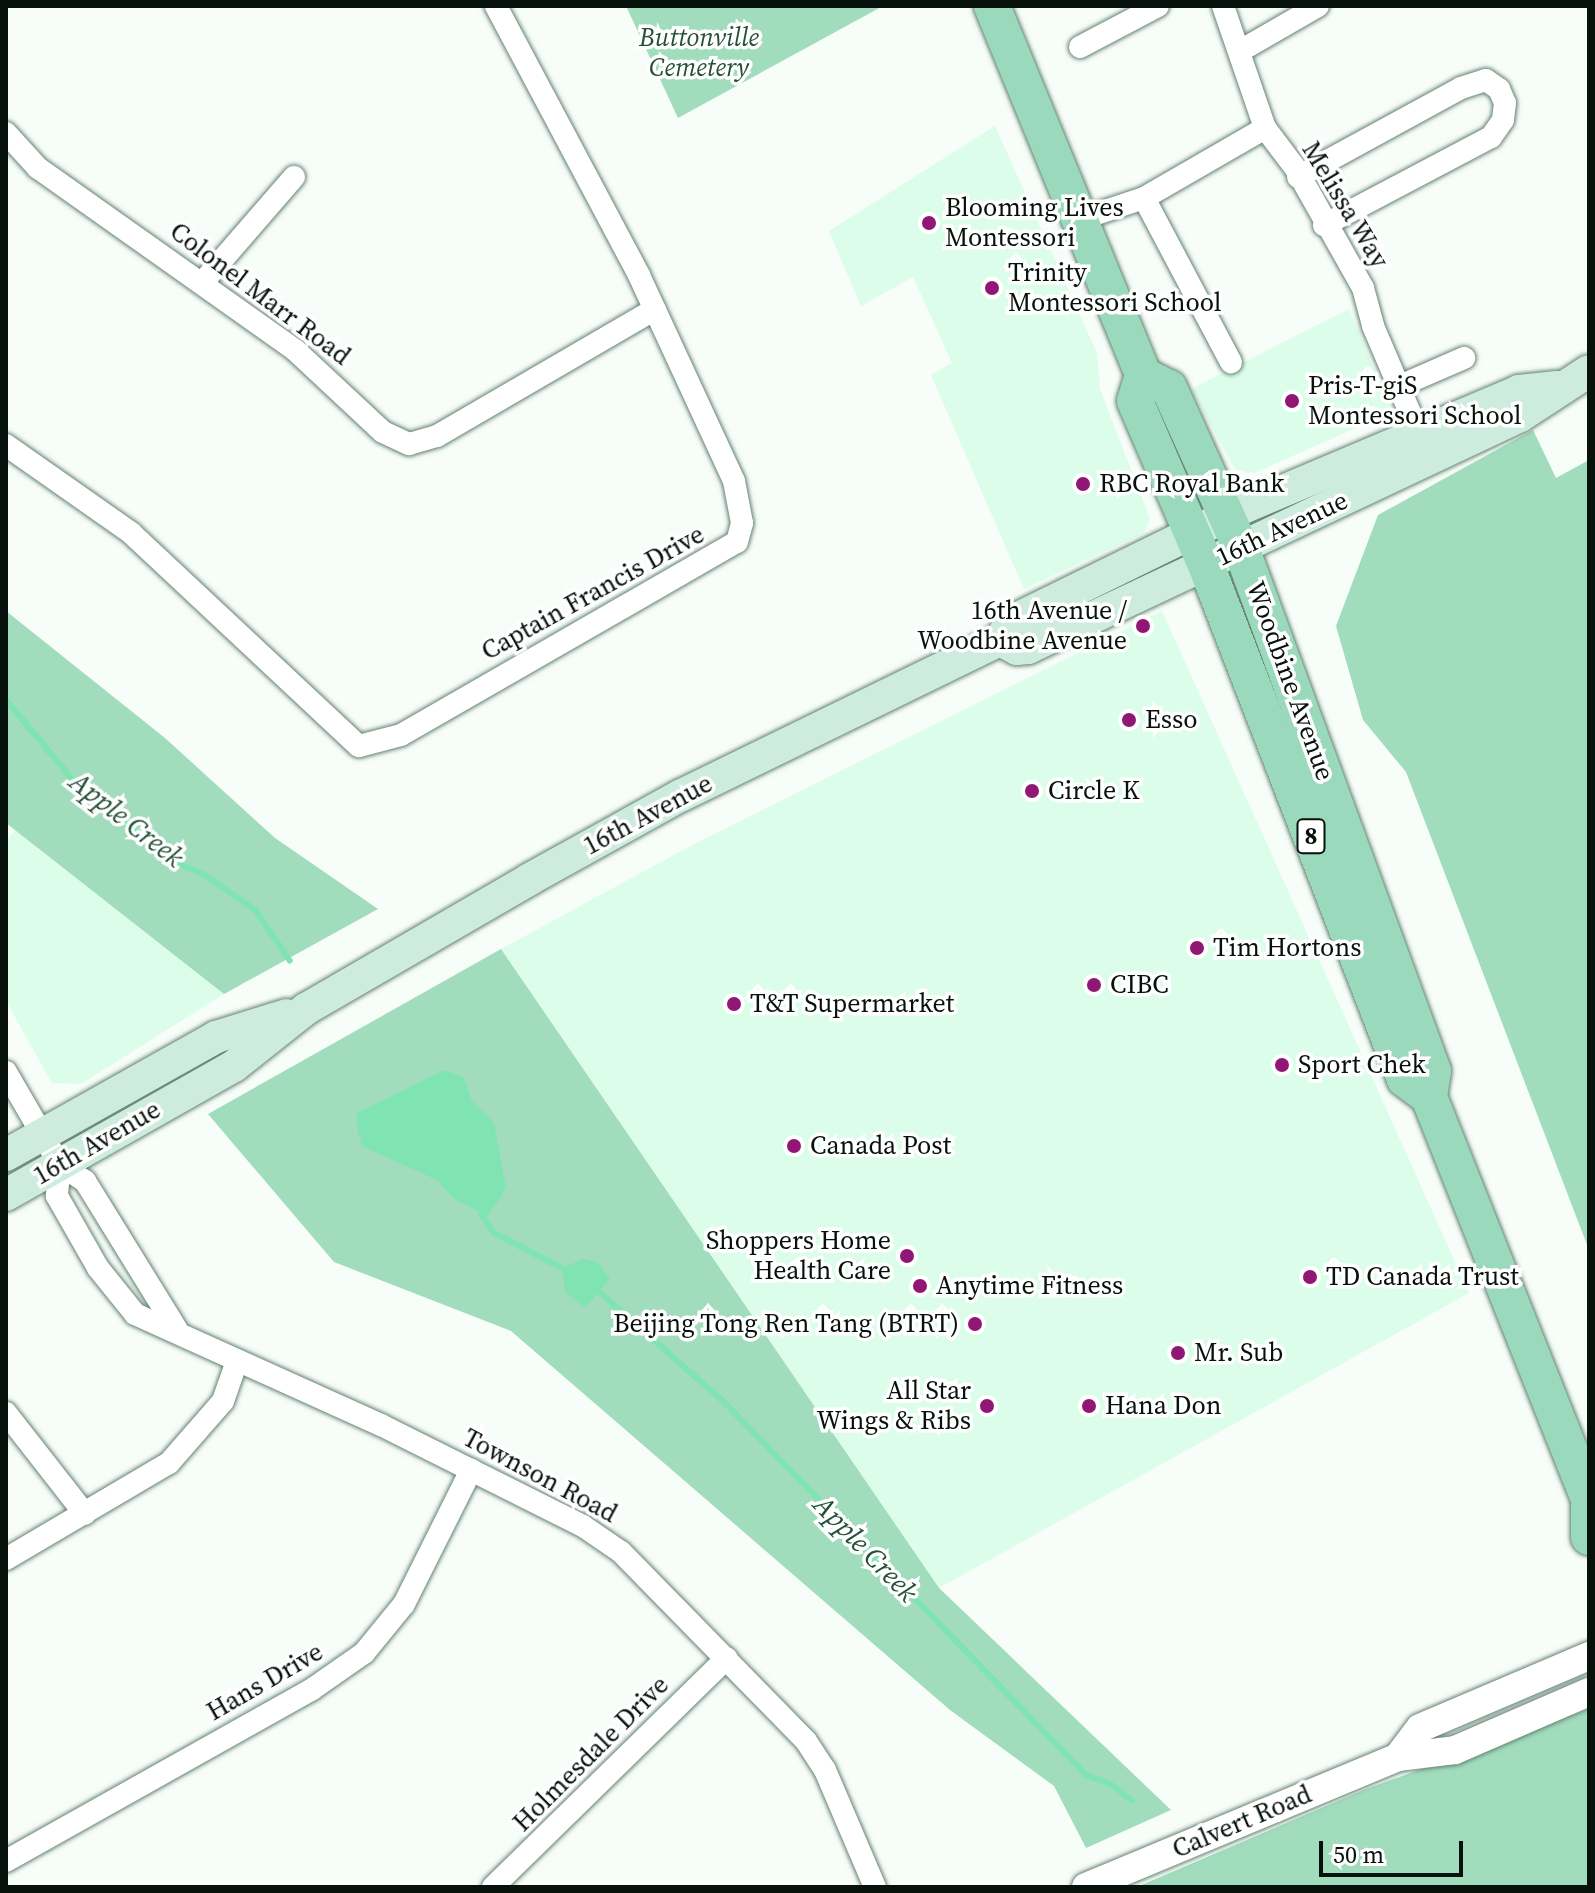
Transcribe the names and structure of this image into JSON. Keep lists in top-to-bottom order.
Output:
{
  "streets": {
    "main road": ["16th Avenue", "Woodbine Avenue", "8"],
    "street": [
      "Melissa Way",
      "Colonel Marr Road",
      "Captain Francis Drive",
      "Townson Road",
      "Hans Drive",
      "Holmesdale Drive",
      "Calvert Road"
    ]
  },
  "crossings": [
    ["Melissa Way", "16th Avenue"],
    ["Colonel Marr Road", "Captain Francis Drive"],
    ["16th Avenue", "Woodbine Avenue"],
    ["16th Avenue", "Townson Road"],
    ["Townson Road", "Hans Drive"],
    ["Townson Road", "Holmesdale Drive"]
  ],
  "water": ["Apple Creek"],
  "parks": ["Buttonville Cemetery"],
  "places": [
    "Blooming Lives Montessori",
    "Trinity Montessori School",
    "Pris-T-giS Montessori School",
    "RBC Royal Bank",
    "16th Avenue / Woodbine Avenue",
    "Esso",
    "Circle K",
    "Tim Hortons",
    "CIBC",
    "T&T Supermarket",
    "Sport Chek",
    "Canada Post",
    "Shoppers Home Health Care",
    "TD Canada Trust",
    "Anytime Fitness",
    "Beijing Tong Ren Tang (BTRT)",
    "Mr. Sub",
    "All Star Wings & Ribs",
    "Hana Don"
  ],
  "scale_bar": "50 m"
}
